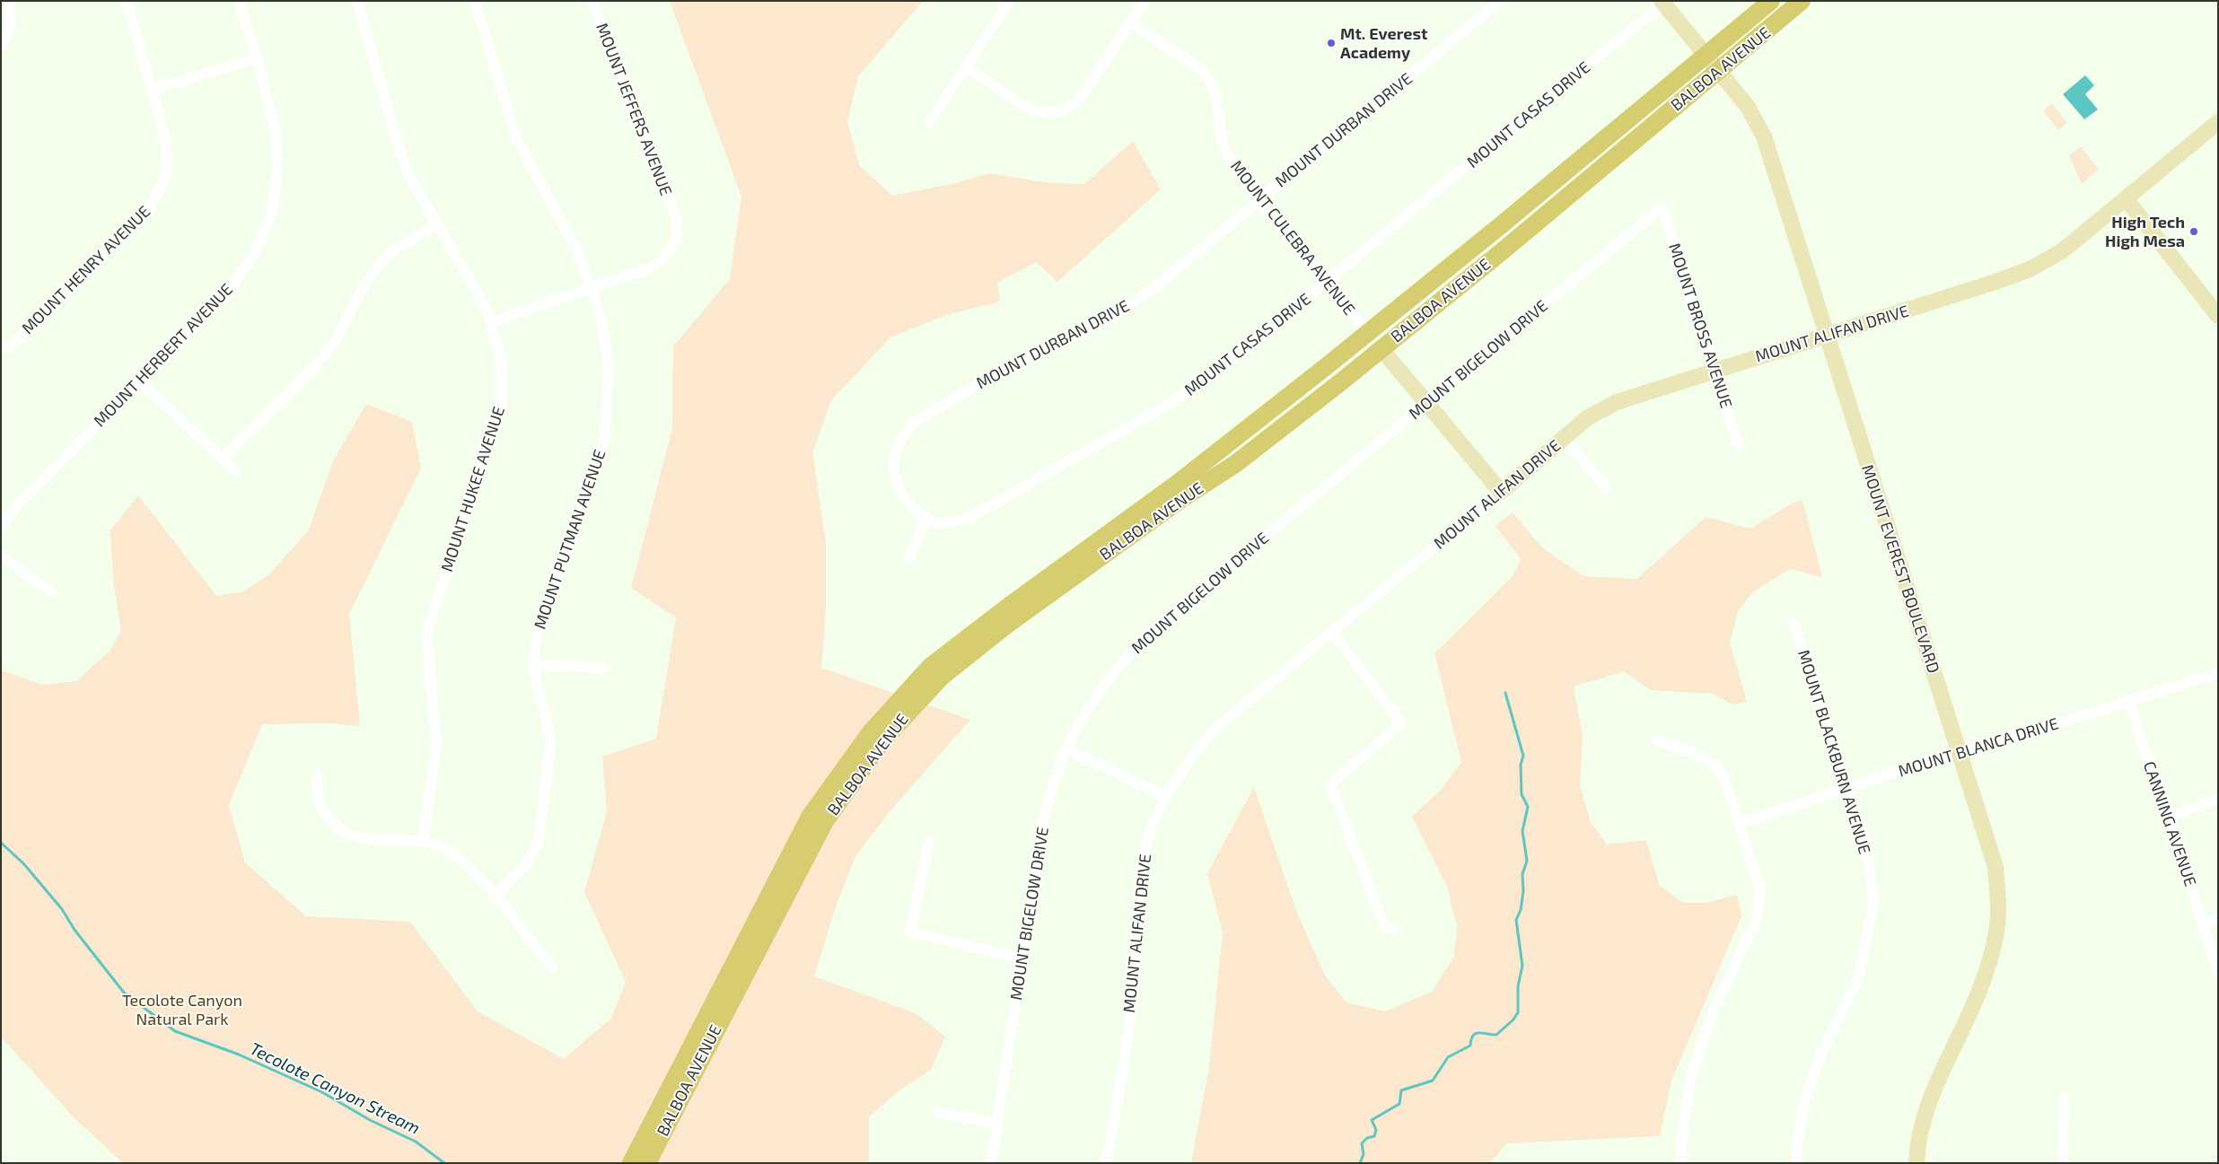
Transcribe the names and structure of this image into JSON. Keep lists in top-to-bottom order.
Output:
{
  "streets": {
    "main road": ["BALBOA AVENUE"],
    "street": [
      "MOUNT JEFFERS AVENUE",
      "MOUNT CASAS DRIVE",
      "MOUNT DURBAN DRIVE",
      "MOUNT CULEBRA AVENUE",
      "MOUNT HENRY AVENUE",
      "MOUNT BROSS AVENUE",
      "MOUNT ALIFAN DRIVE",
      "MOUNT HERBERT AVENUE",
      "MOUNT BIGELOW DRIVE",
      "MOUNT HUKEE AVENUE",
      "MOUNT PUTMAN AVENUE",
      "MOUNT EVEREST BOULEVARD",
      "MOUNT BLANCA DRIVE",
      "MOUNT BLACKBURN AVENUE",
      "CANNING AVENUE"
    ]
  },
  "crossings": [
    ["BALBOA AVENUE", "MOUNT CULEBRA AVENUE"],
    ["BALBOA AVENUE", "MOUNT EVEREST BOULEVARD"],
    ["MOUNT JEFFERS AVENUE", "MOUNT PUTMAN AVENUE"],
    ["MOUNT CASAS DRIVE", "MOUNT DURBAN DRIVE"],
    ["MOUNT CASAS DRIVE", "MOUNT CULEBRA AVENUE"],
    ["MOUNT CASAS DRIVE", "MOUNT EVEREST BOULEVARD"],
    ["MOUNT DURBAN DRIVE", "MOUNT CULEBRA AVENUE"],
    ["MOUNT BROSS AVENUE", "MOUNT ALIFAN DRIVE"],
    ["MOUNT BROSS AVENUE", "MOUNT BIGELOW DRIVE"],
    ["MOUNT ALIFAN DRIVE", "MOUNT EVEREST BOULEVARD"],
    ["MOUNT EVEREST BOULEVARD", "MOUNT BLANCA DRIVE"],
    ["MOUNT BLANCA DRIVE", "MOUNT BLACKBURN AVENUE"],
    ["MOUNT BLANCA DRIVE", "CANNING AVENUE"]
  ],
  "water": ["Tecolote Canyon Stream"],
  "parks": ["Tecolote Canyon Natural Park"],
  "places": ["Mt. Everest Academy", "High Tech High Mesa"]
}
